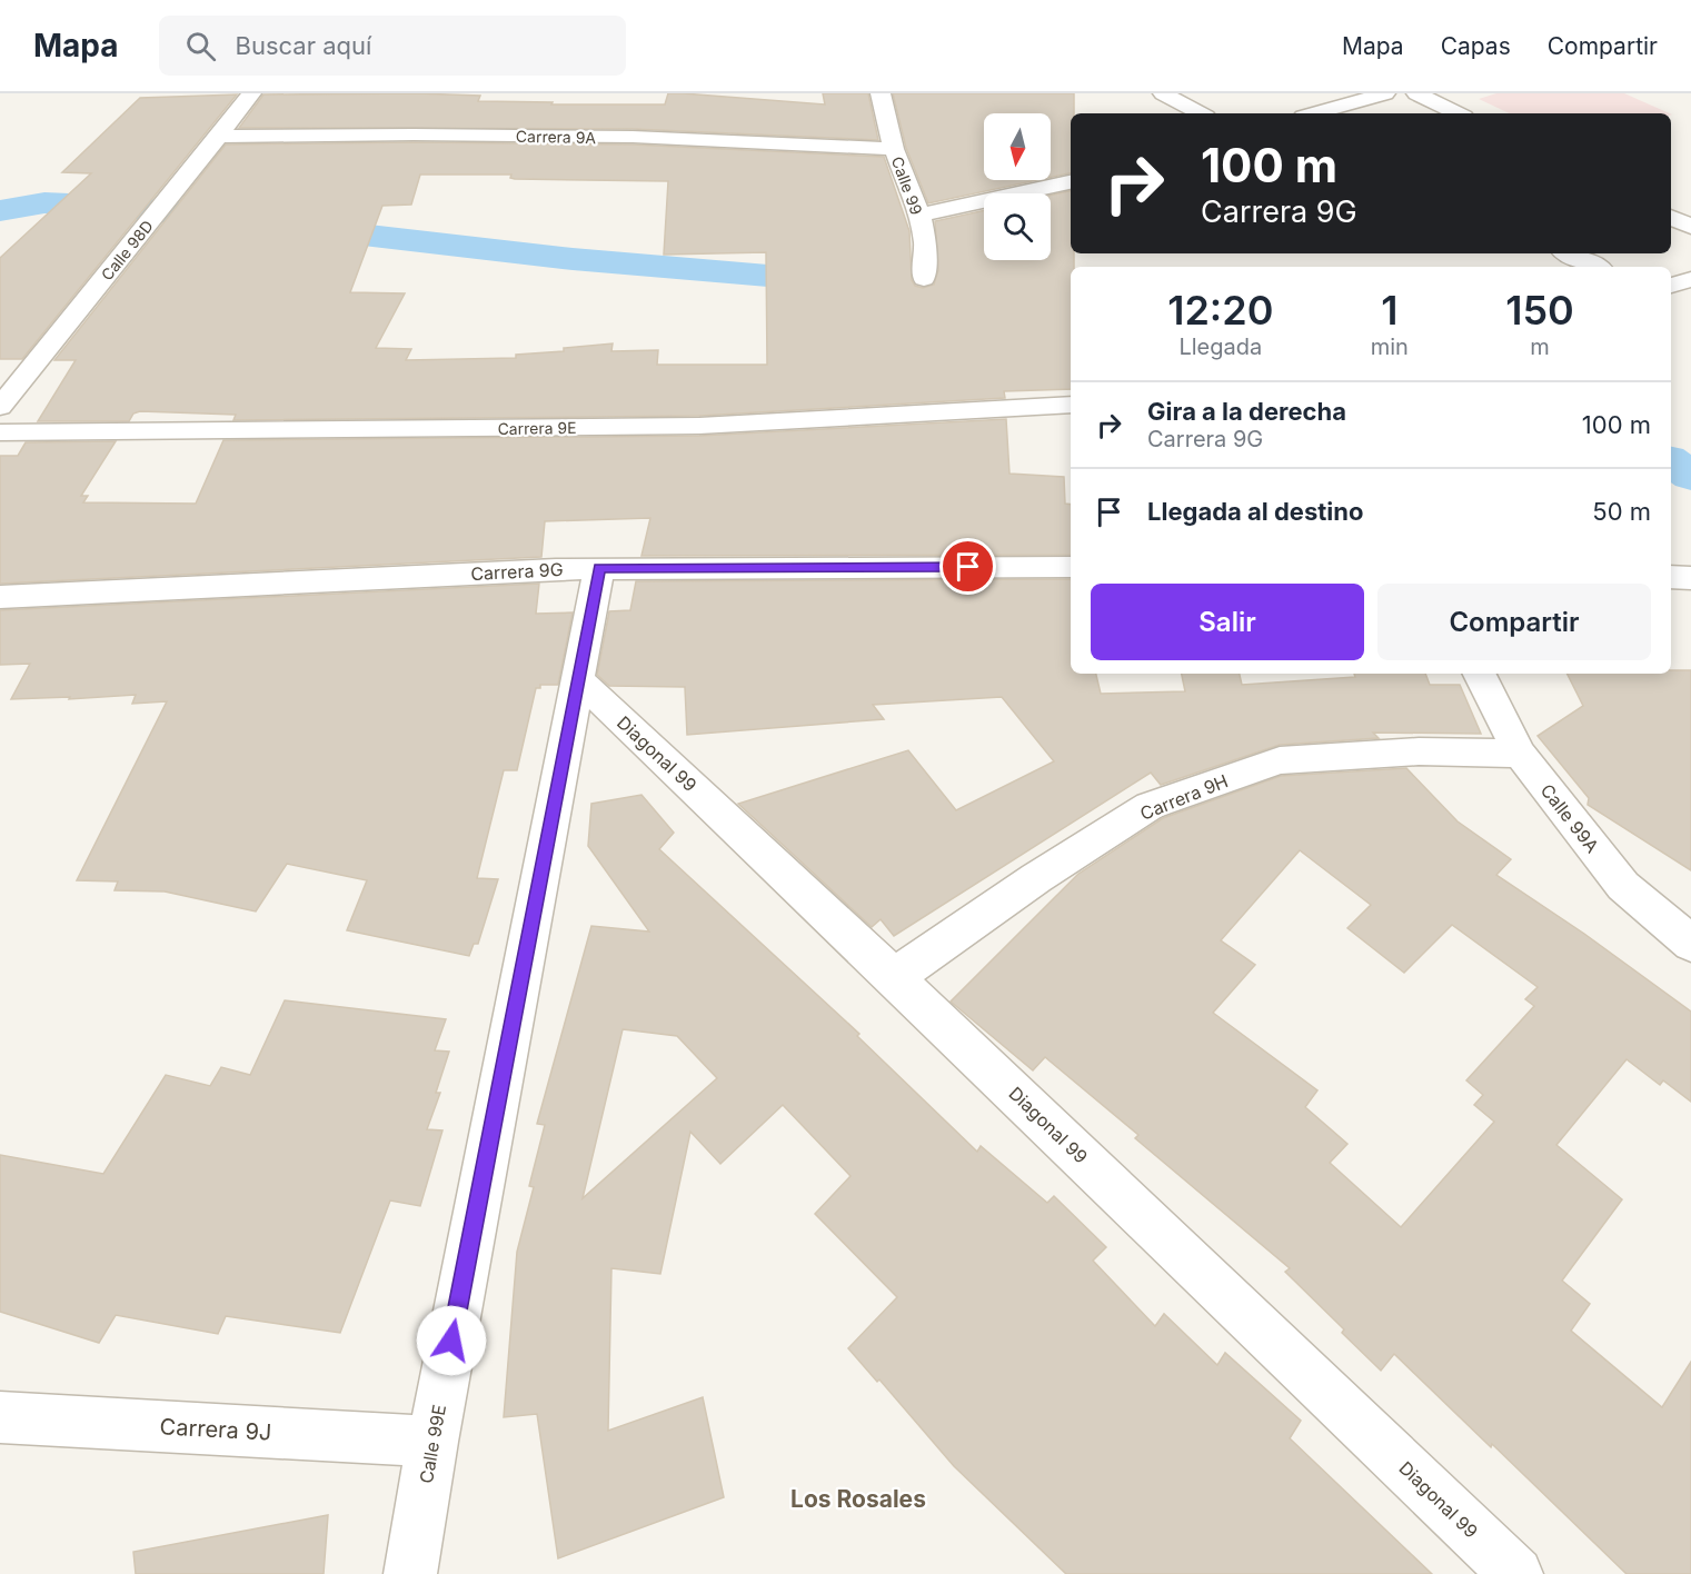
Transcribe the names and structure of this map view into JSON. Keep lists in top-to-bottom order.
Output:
{
  "streets": {
    "street": [
      "Carrera 9A",
      "Calle 99",
      "Calle 98D",
      "Carrera 9E",
      "Carrera 9G",
      "Diagonal 99",
      "Carrera 9H",
      "Calle 99A",
      "Carrera 9J",
      "Calle 99E"
    ]
  },
  "crossings": [
    ["Carrera 9A", "Calle 99"],
    ["Carrera 9A", "Calle 98D"],
    ["Carrera 9G", "Calle 99E"],
    ["Diagonal 99", "Carrera 9H"],
    ["Diagonal 99", "Calle 99E"],
    ["Carrera 9H", "Calle 99A"],
    ["Carrera 9J", "Calle 99E"]
  ],
  "districts": ["Los Rosales"],
  "north": "bottom",
  "page": {
    "header": "Mapa",
    "search": "Buscar aquí",
    "nav": ["Mapa", "Capas", "Compartir"],
    "turn": ["100 m", "Carrera 9G"],
    "eta": [
      "12:20",
      "Llegada",
      "1",
      "min",
      "150",
      "m"
    ],
    "list": [
      {
        "name": "Gira a la derecha",
        "note": "Carrera 9G",
        "value": "100 m"
      },
      {
        "name": "Llegada al destino",
        "value": "50 m"
      }
    ],
    "buttons": ["Salir", "Compartir"]
  }
}
